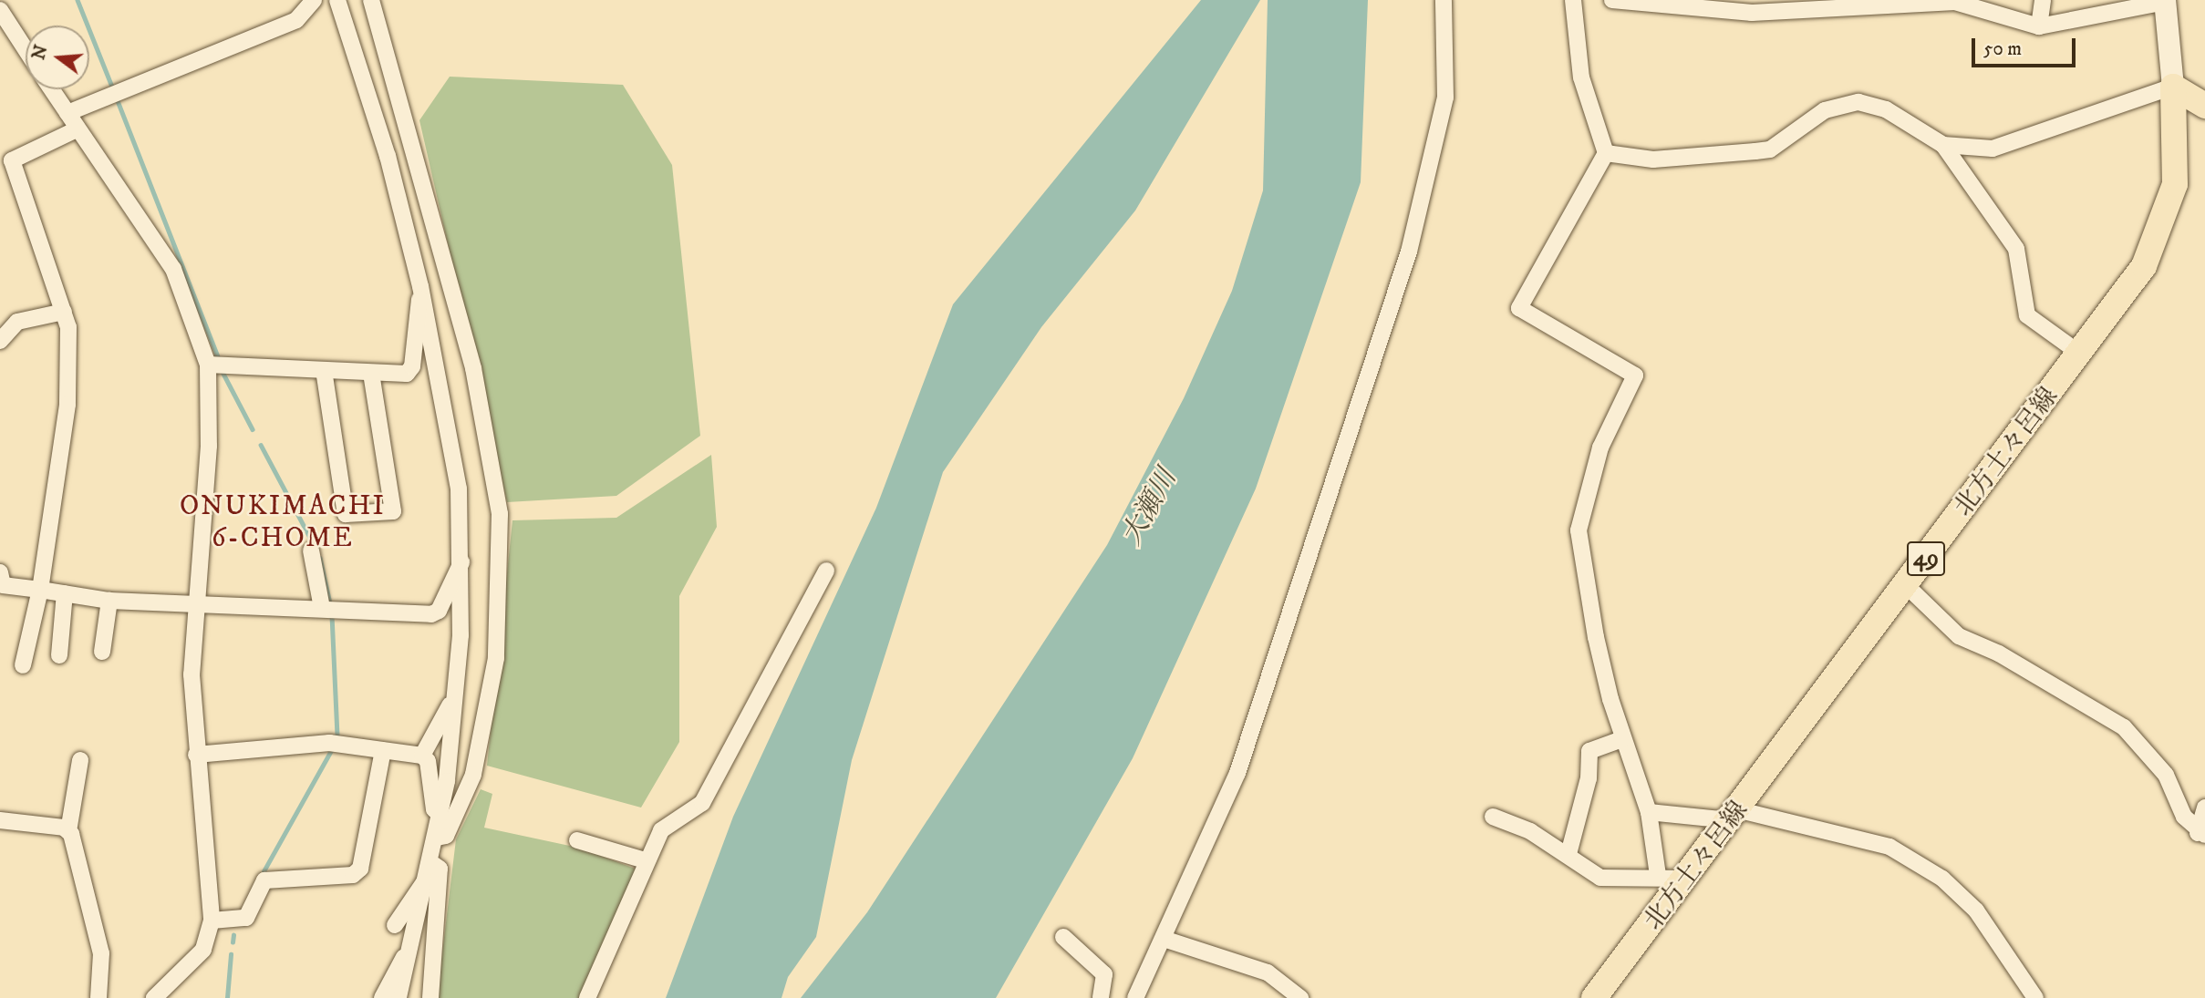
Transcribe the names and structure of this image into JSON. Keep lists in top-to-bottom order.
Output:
{
  "streets": {
    "main road": ["北方土々呂線", "49"]
  },
  "districts": ["ONUKIMACHI 6-CHOME"],
  "water": ["大瀬川"],
  "scale_bar": "50 m",
  "north": "left"
}
